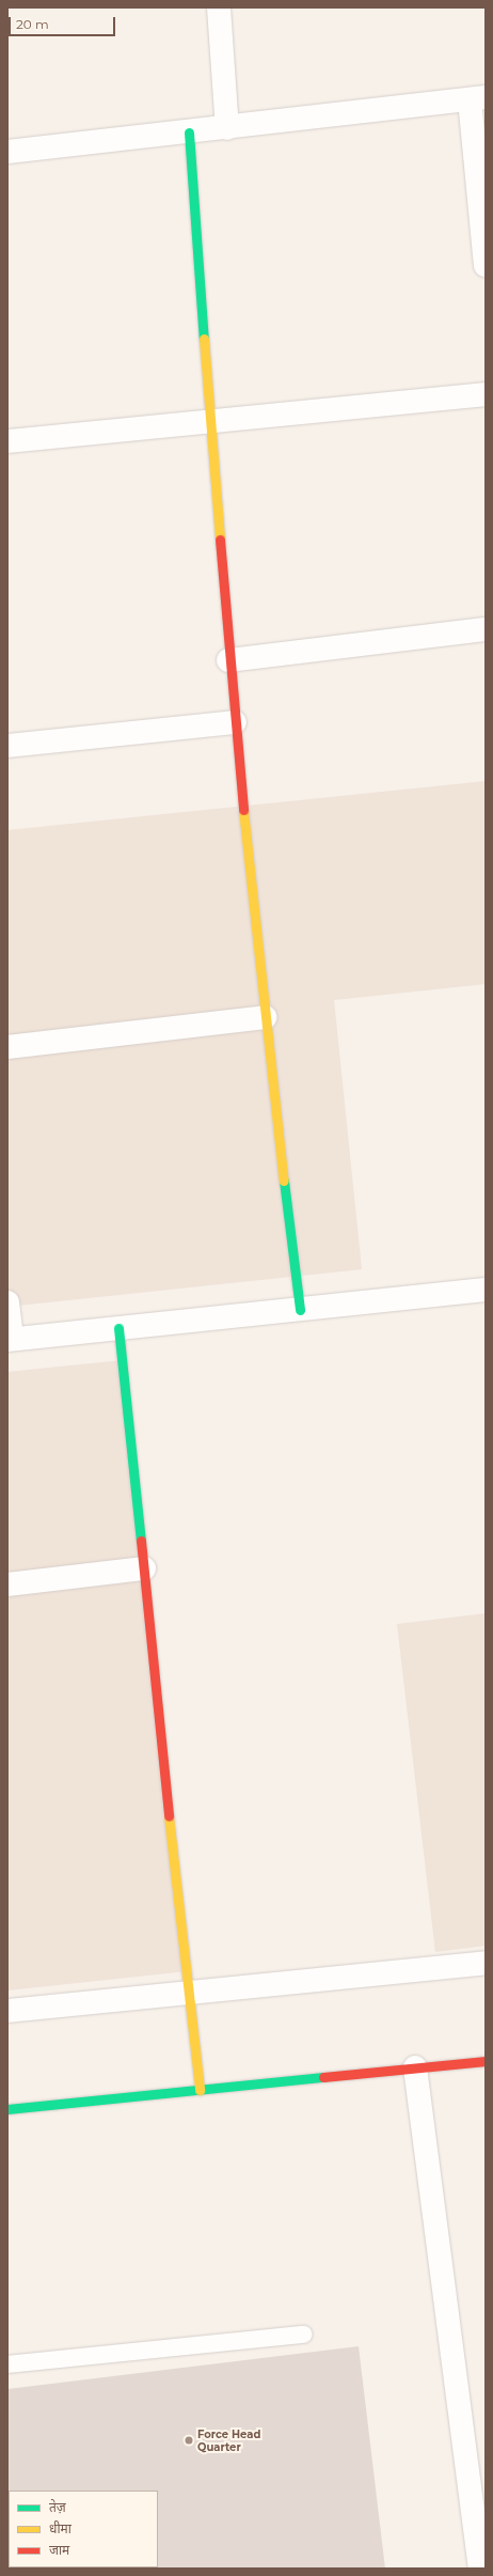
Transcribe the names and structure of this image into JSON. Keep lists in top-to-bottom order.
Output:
{
  "places": ["Force Head Quarter"],
  "legend": ["तेज़", "धीमा", "जाम"],
  "scale_bar": "20 m"
}
